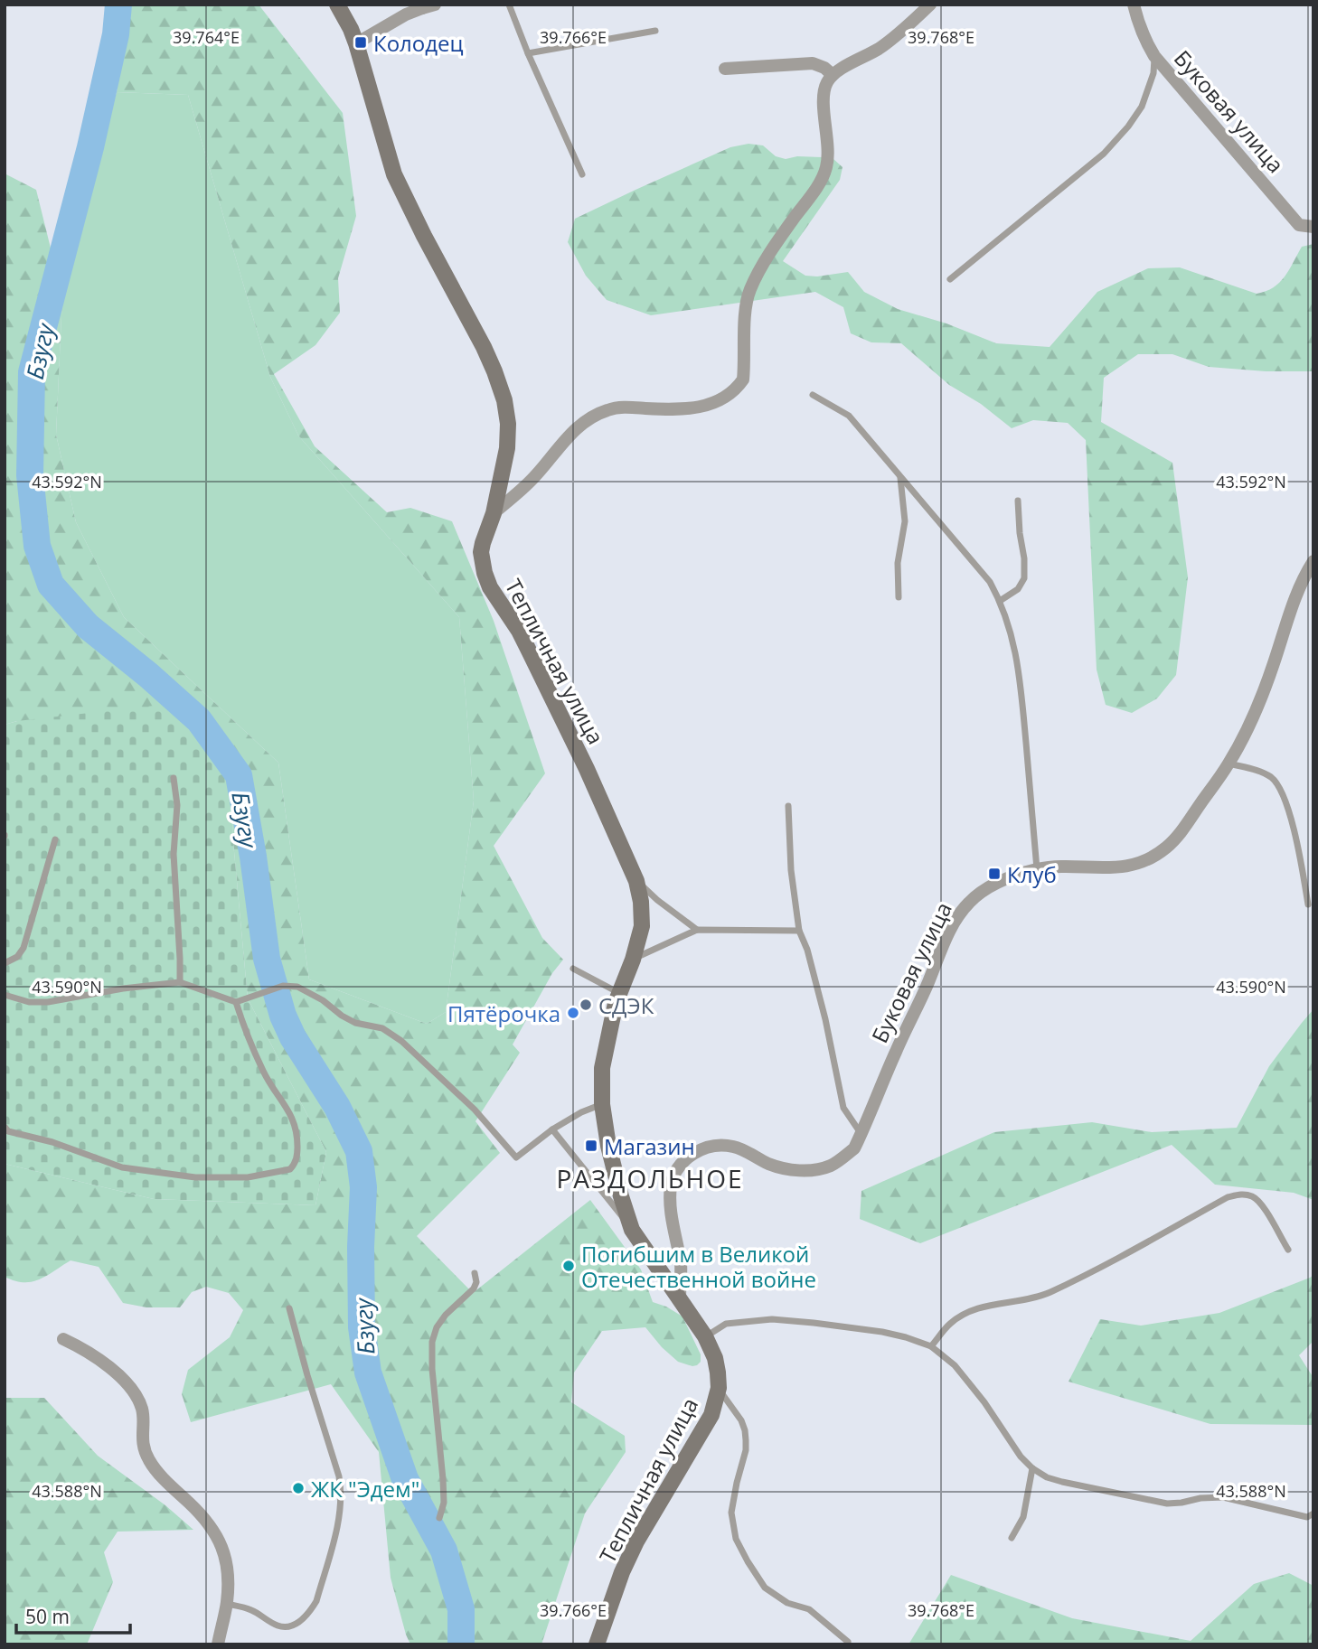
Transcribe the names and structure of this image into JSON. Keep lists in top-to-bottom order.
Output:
{
  "streets": {
    "street": ["Буковая улица", "Тепличная улица"]
  },
  "crossings": [
    ["Буковая улица", "Тепличная улица"]
  ],
  "districts": ["РАЗДОЛЬНОЕ"],
  "water": ["Бзугу"],
  "places": {
    "transit": ["Колодец", "Клуб", "Магазин"],
    "other": [
      "СДЭК",
      "Пятёрочка",
      "Погибшим в Великой Отечественной войне",
      "ЖК \"Эдем\""
    ]
  },
  "scale_bar": "50 m",
  "coordinates": [
    "39.764°E",
    "39.766°E",
    "39.768°E",
    "43.592°N",
    "43.590°N",
    "43.588°N"
  ]
}
